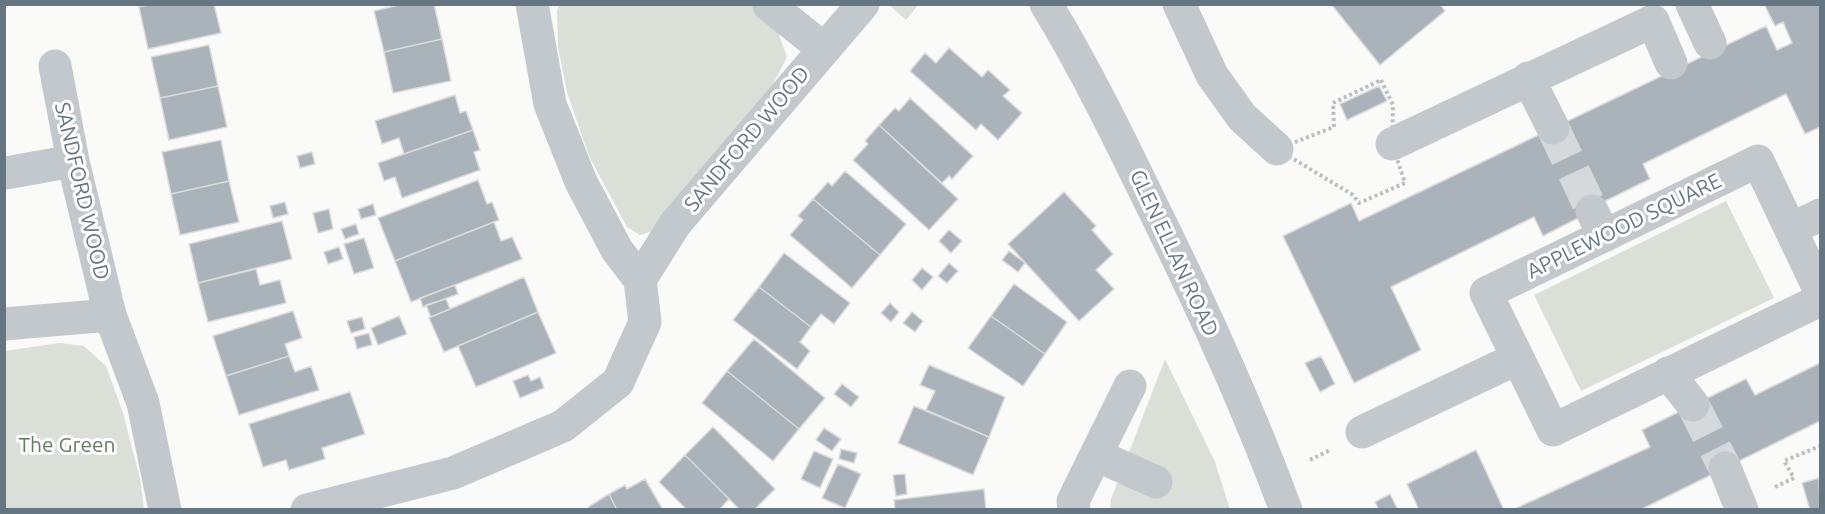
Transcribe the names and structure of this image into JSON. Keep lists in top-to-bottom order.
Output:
{
  "streets": {
    "street": ["SANDFORD WOOD", "APPLEWOOD SQUARE", "GLEN ELLAN ROAD"]
  },
  "parks": ["The Green"]
}
